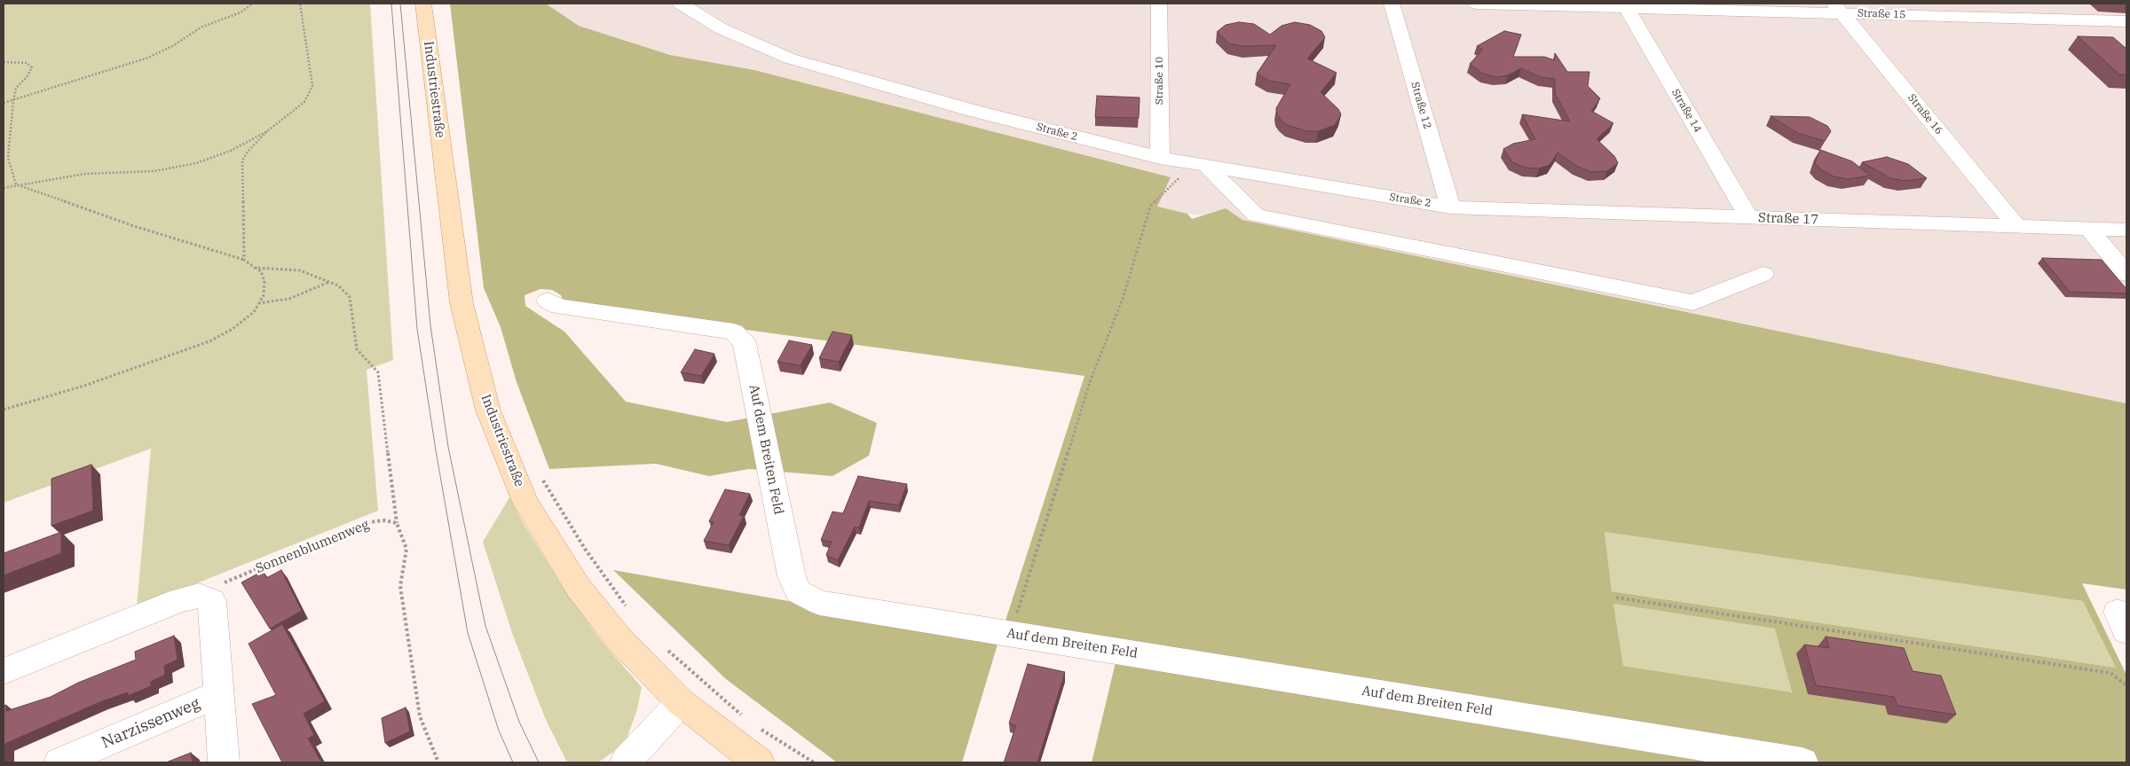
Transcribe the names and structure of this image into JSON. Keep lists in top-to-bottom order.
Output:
{
  "streets": {
    "main road": ["Industriestraße"],
    "street": [
      "Straße 15",
      "Straße 10",
      "Straße 12",
      "Straße 14",
      "Straße 16",
      "Straße 2",
      "Straße 17",
      "Auf dem Breiten Feld",
      "Narzissenweg"
    ],
    "path": ["Sonnenblumenweg"]
  },
  "crossings": [
    ["Straße 15", "Straße 14"],
    ["Straße 15", "Straße 16"],
    ["Straße 10", "Straße 2"],
    ["Straße 12", "Straße 2"],
    ["Straße 12", "Straße 17"],
    ["Straße 14", "Straße 17"],
    ["Straße 16", "Straße 17"],
    ["Straße 2", "Straße 17"]
  ]
}
